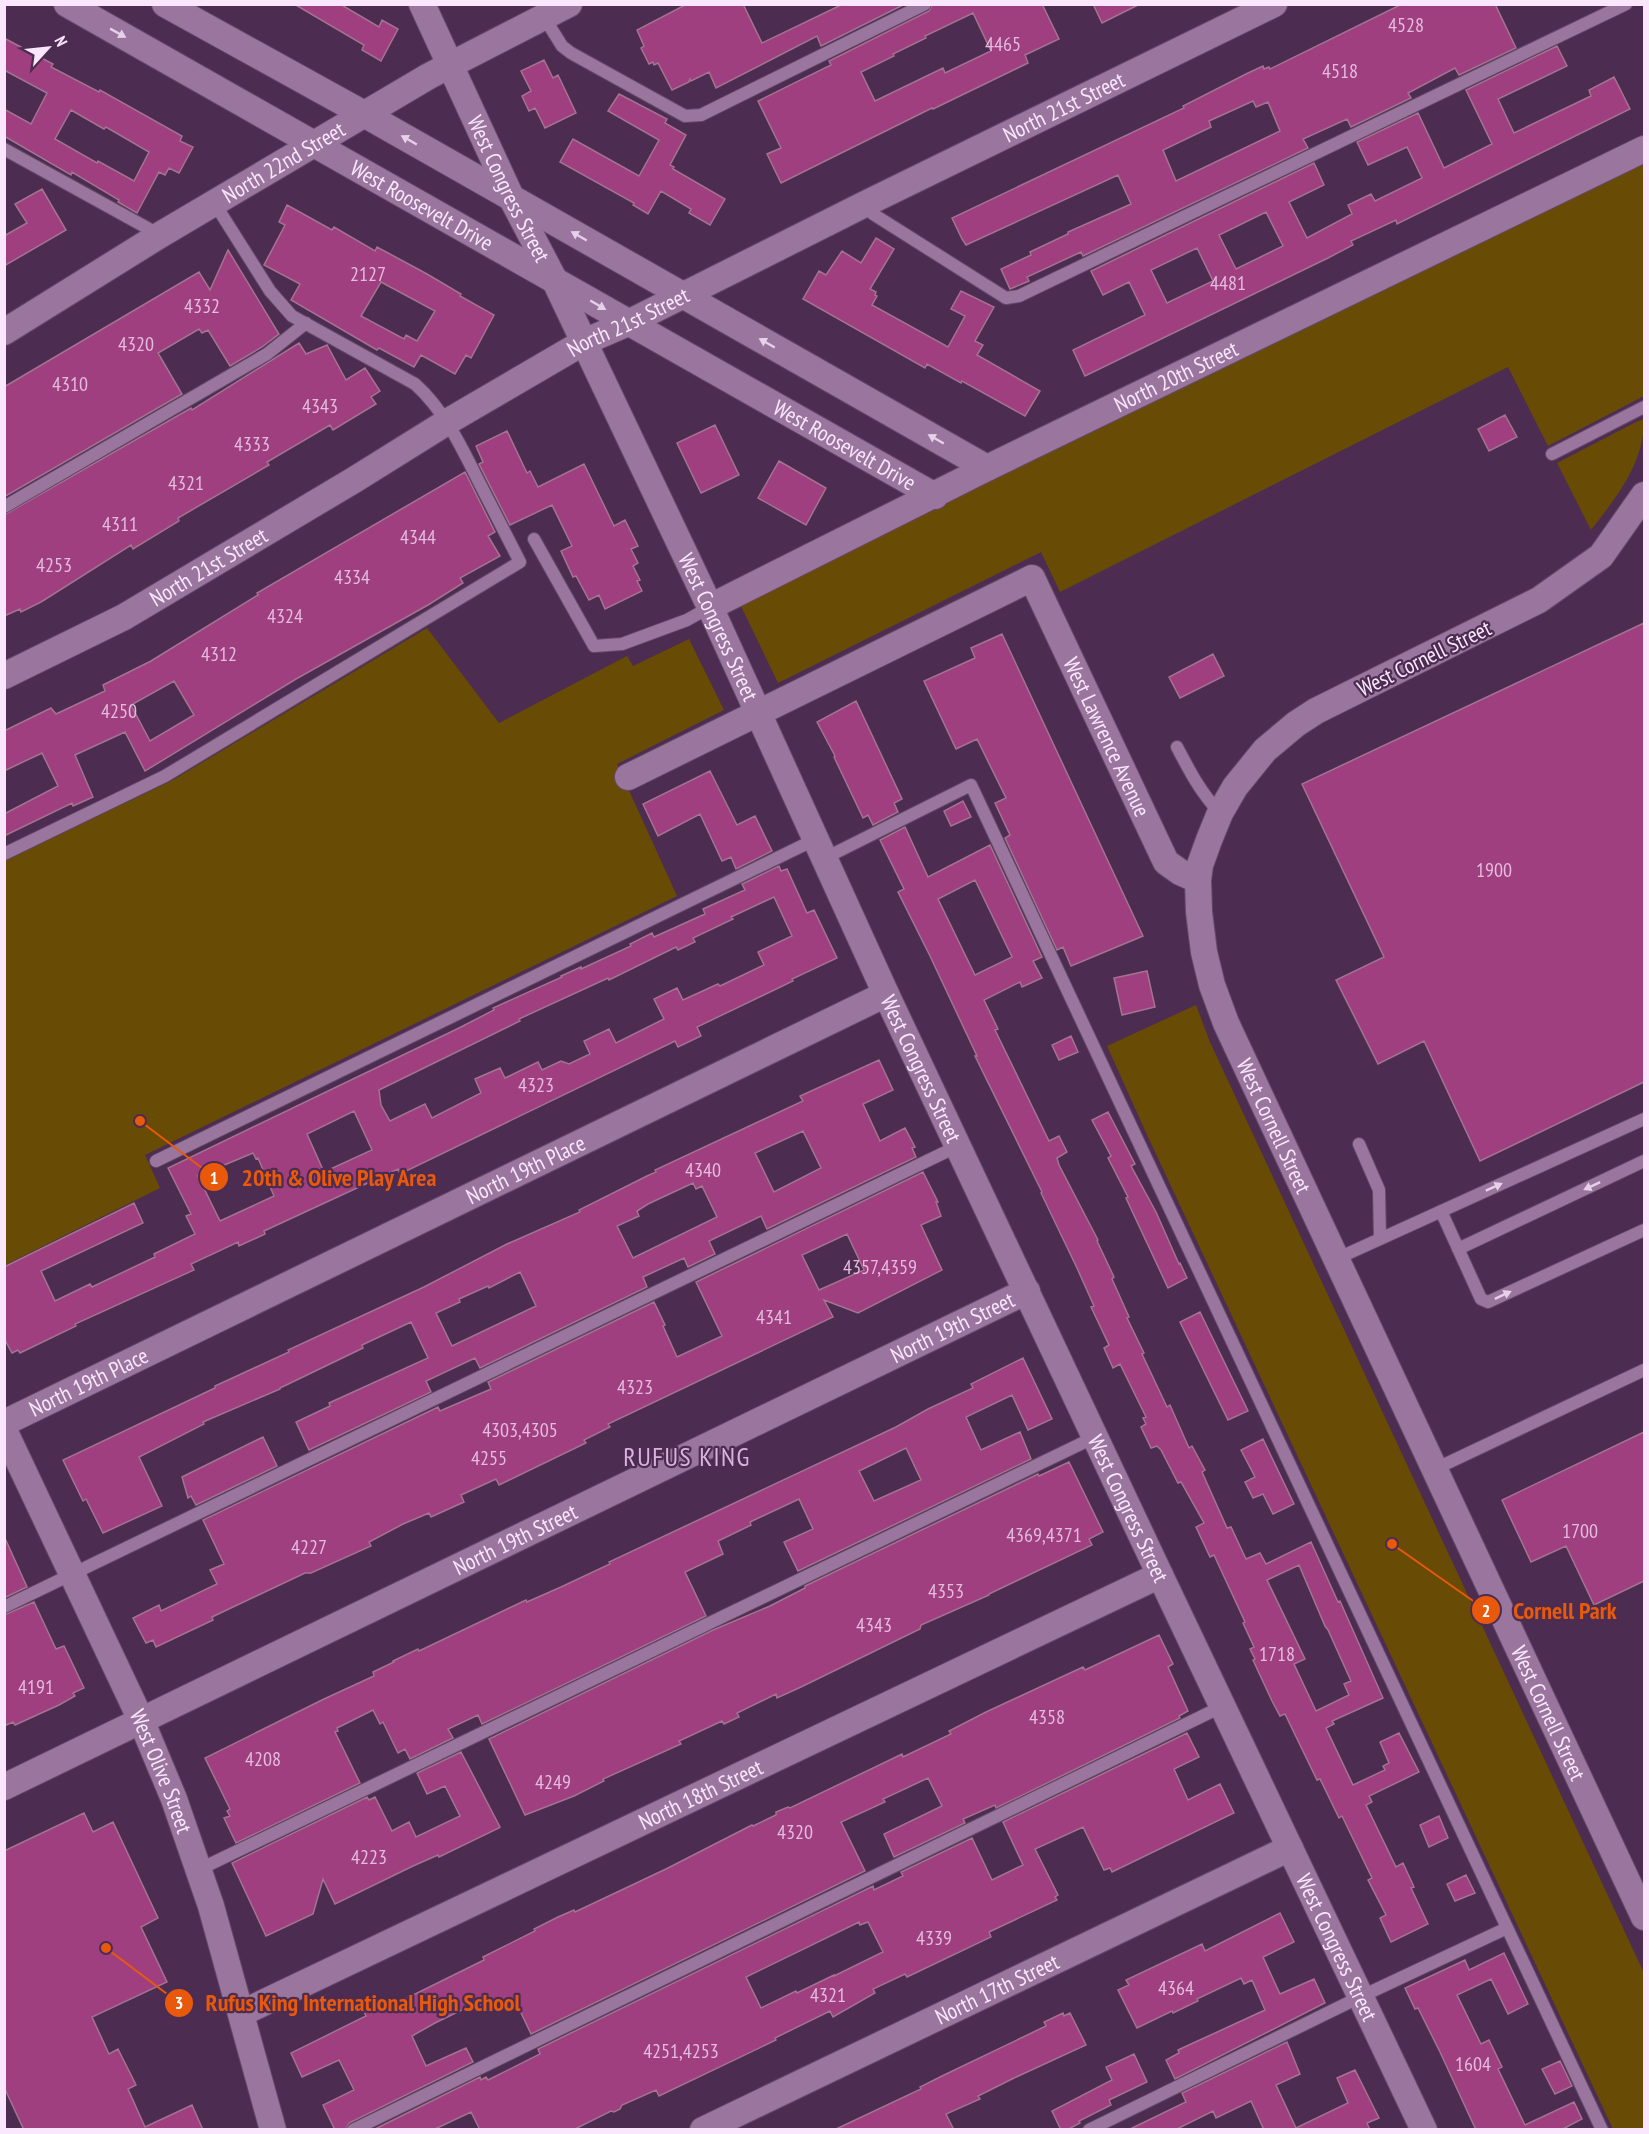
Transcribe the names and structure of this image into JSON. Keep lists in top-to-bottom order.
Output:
{
  "streets": {
    "street": [
      "North 21st Street",
      "North 22nd Street",
      "West Congress Street",
      "West Roosevelt Drive",
      "North 20th Street",
      "West Cornell Street",
      "West Lawrence Avenue",
      "North 19th Place",
      "North 19th Street",
      "West Olive Street",
      "North 18th Street",
      "North 17th Street"
    ]
  },
  "crossings": [
    ["North 21st Street", "West Congress Street"],
    ["North 21st Street", "West Roosevelt Drive"],
    ["North 22nd Street", "West Congress Street"],
    ["North 22nd Street", "West Roosevelt Drive"],
    ["West Congress Street", "West Roosevelt Drive"],
    ["West Congress Street", "North 20th Street"],
    ["West Congress Street", "West Lawrence Avenue"],
    ["West Congress Street", "North 19th Place"],
    ["West Congress Street", "North 19th Street"],
    ["West Congress Street", "North 18th Street"],
    ["West Congress Street", "North 17th Street"],
    ["West Roosevelt Drive", "North 20th Street"],
    ["West Cornell Street", "West Lawrence Avenue"],
    ["North 19th Street", "West Olive Street"],
    ["West Olive Street", "North 18th Street"]
  ],
  "districts": ["RUFUS KING"],
  "places": ["20th & Olive Play Area", "Cornell Park", "Rufus King International High School"],
  "house_numbers": [
    "4528",
    "4465",
    "4518",
    "2127",
    "4481",
    "4332",
    "4320",
    "4310",
    "4343",
    "4333",
    "4321",
    "4311",
    "4344",
    "4253",
    "4334",
    "4324",
    "4312",
    "4250",
    "1900",
    "4323",
    "4340",
    "4357,4359",
    "4341",
    "4323",
    "4303,4305",
    "4255",
    "1700",
    "4369,4371",
    "4227",
    "4353",
    "4343",
    "1718",
    "4191",
    "4358",
    "4208",
    "4249",
    "4320",
    "4223",
    "4339",
    "4364",
    "4321",
    "4251,4253",
    "1604"
  ],
  "north": "top right"
}
